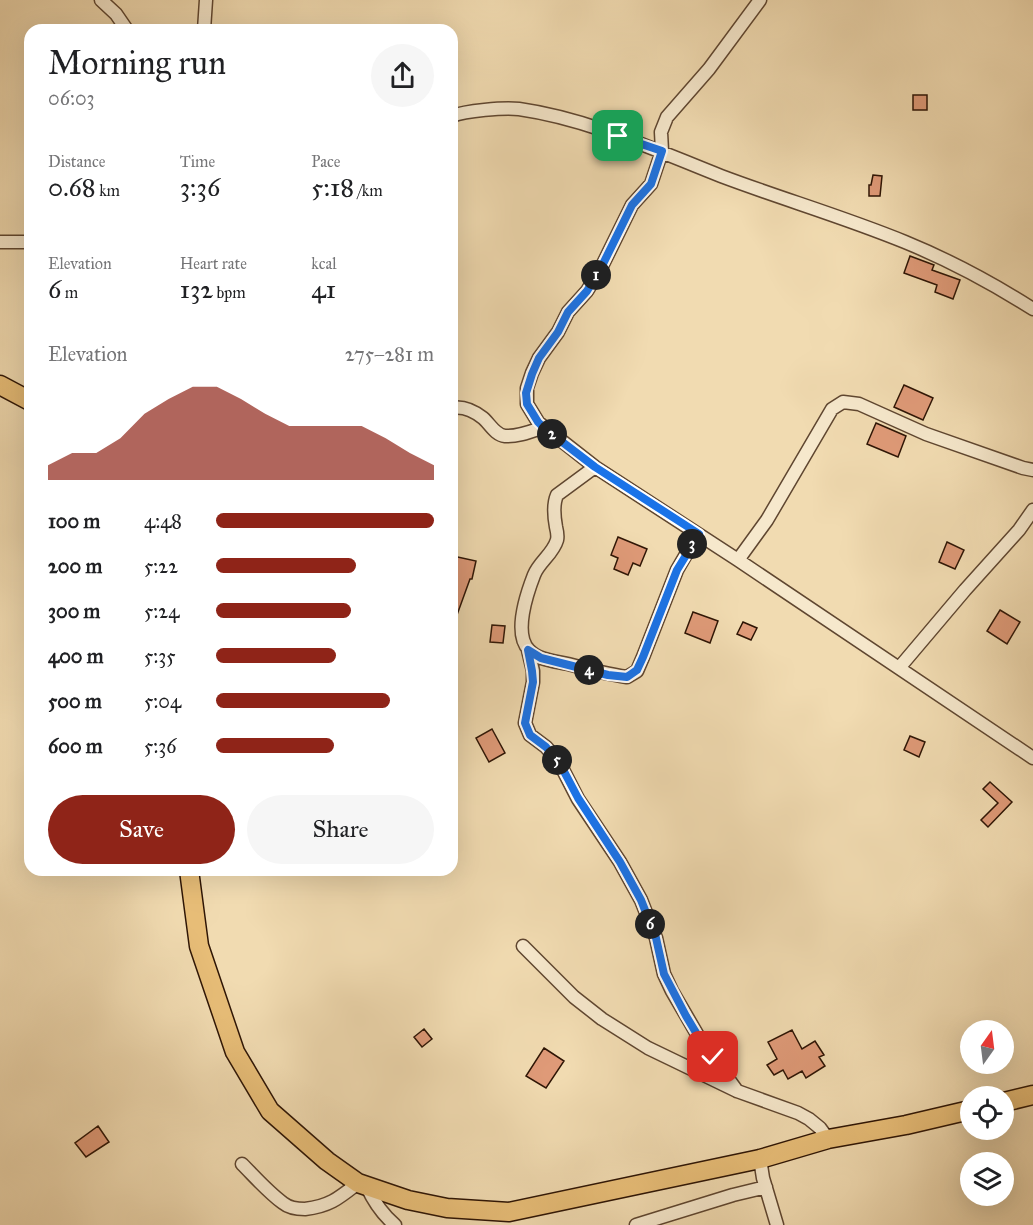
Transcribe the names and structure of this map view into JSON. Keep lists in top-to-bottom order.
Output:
{
  "north": "top",
  "page": {
    "heading": ["Morning run", "06:03"],
    "stats": [
      ["Distance", "0.68 km"],
      ["Time", "3:36"],
      ["Pace", "5:18 /km"],
      ["Elevation", "6 m"],
      ["Heart rate", "132 bpm"],
      ["kcal", "41"]
    ],
    "pins": [
      "1",
      "2",
      "3",
      "4",
      "5",
      "6"
    ],
    "chart": ["Elevation", "275–281 m"],
    "list": [
      {
        "name": "100 m",
        "note": "4:48"
      },
      {
        "name": "200 m",
        "note": "5:22"
      },
      {
        "name": "300 m",
        "note": "5:24"
      },
      {
        "name": "400 m",
        "note": "5:35"
      },
      {
        "name": "500 m",
        "note": "5:04"
      },
      {
        "name": "600 m",
        "note": "5:36"
      }
    ],
    "buttons": ["Save", "Share"]
  }
}
